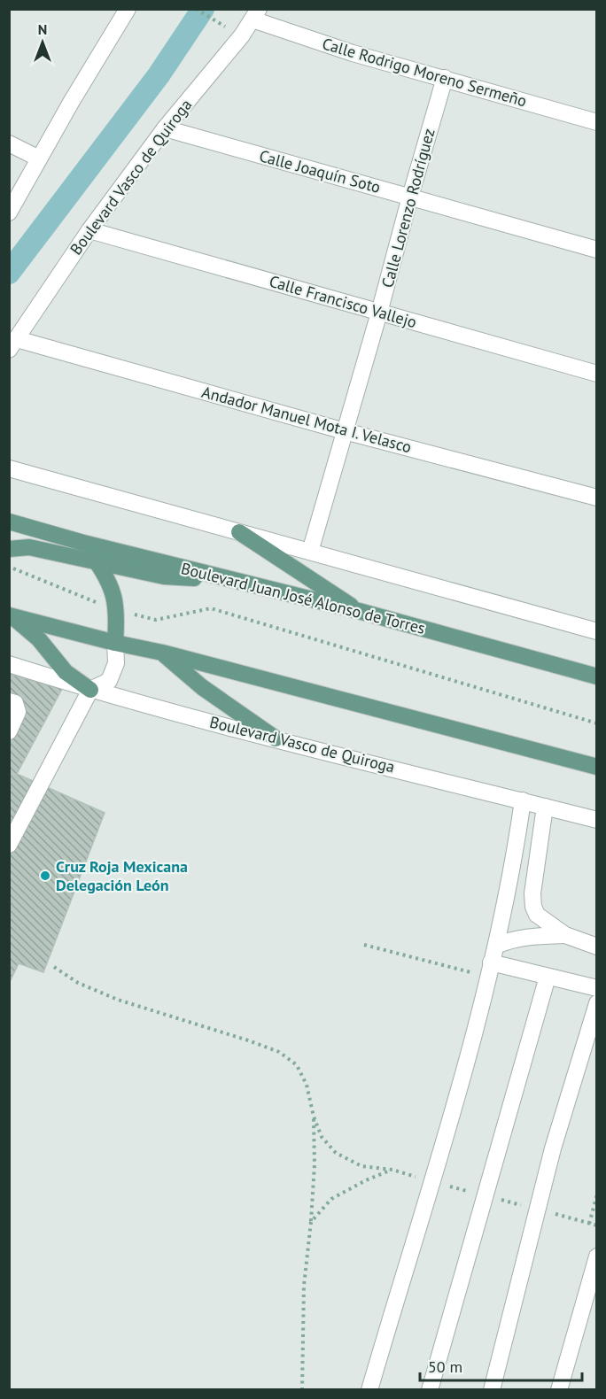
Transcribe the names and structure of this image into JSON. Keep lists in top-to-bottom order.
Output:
{
  "streets": {
    "main road": ["Boulevard Juan José Alonso de Torres"],
    "street": [
      "Calle Rodrigo Moreno Sermeño",
      "Calle Joaquín Soto",
      "Boulevard Vasco de Quiroga",
      "Calle Lorenzo Rodríguez",
      "Calle Francisco Vallejo",
      "Andador Manuel Mota I. Velasco"
    ]
  },
  "crossings": [
    ["Calle Rodrigo Moreno Sermeño", "Boulevard Vasco de Quiroga"],
    ["Calle Rodrigo Moreno Sermeño", "Calle Lorenzo Rodríguez"],
    ["Calle Joaquín Soto", "Boulevard Vasco de Quiroga"],
    ["Calle Joaquín Soto", "Calle Lorenzo Rodríguez"],
    ["Boulevard Vasco de Quiroga", "Calle Francisco Vallejo"],
    ["Boulevard Vasco de Quiroga", "Andador Manuel Mota I. Velasco"],
    ["Calle Lorenzo Rodríguez", "Calle Francisco Vallejo"],
    ["Calle Lorenzo Rodríguez", "Andador Manuel Mota I. Velasco"]
  ],
  "places": ["Cruz Roja Mexicana Delegación León"],
  "scale_bar": "50 m",
  "north": "top"
}
